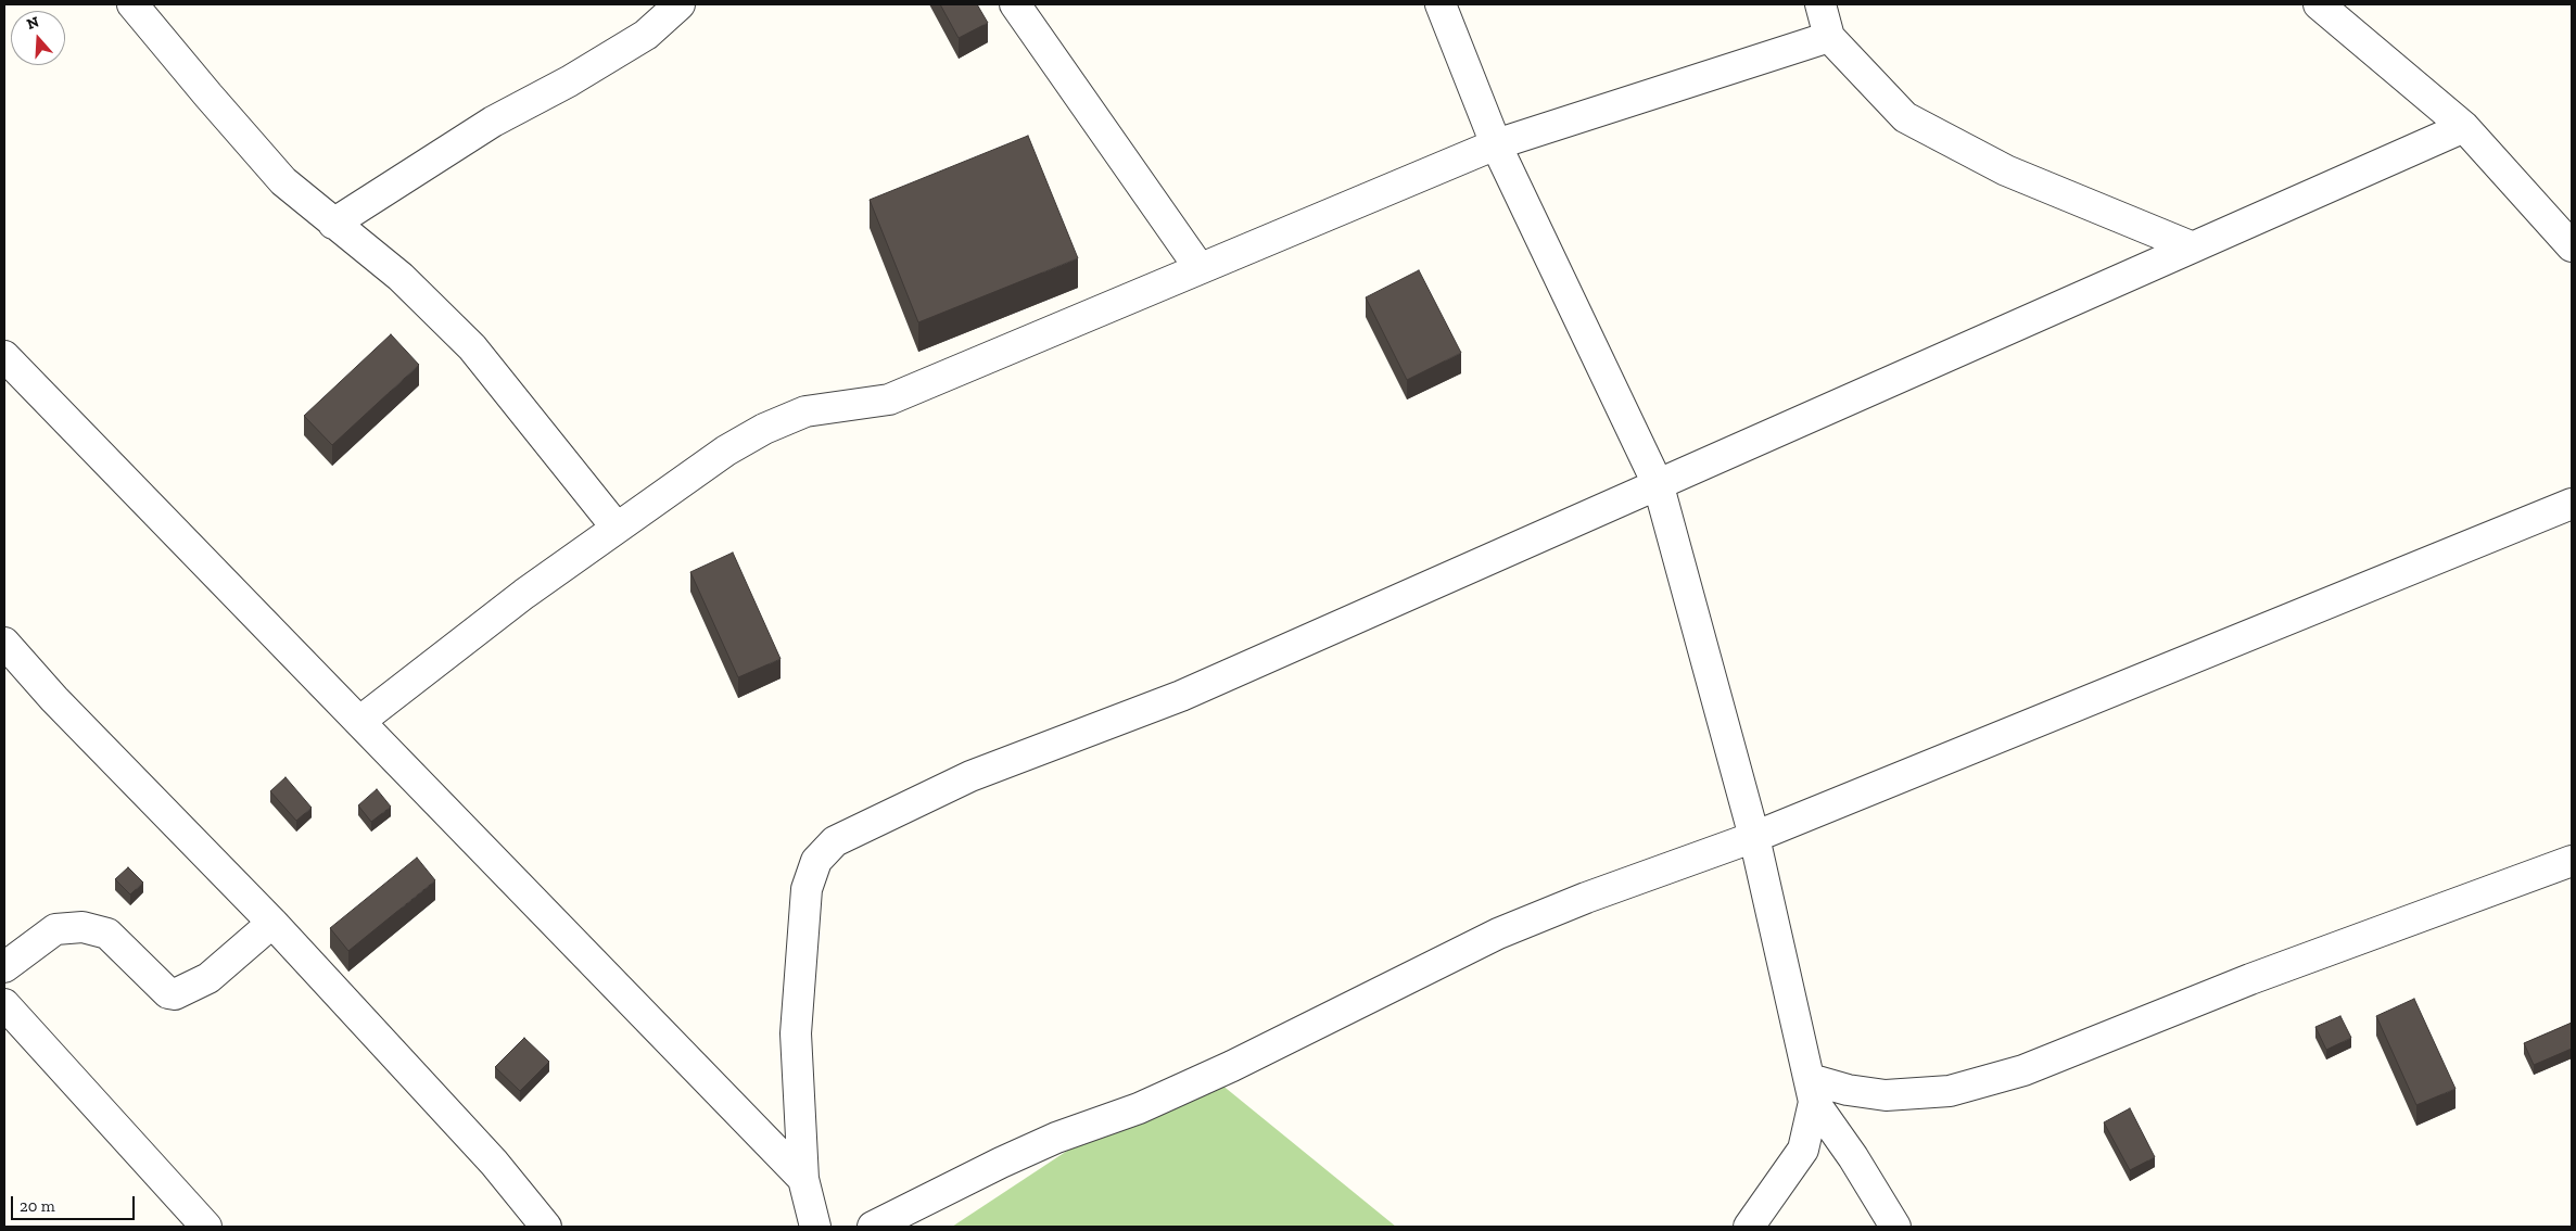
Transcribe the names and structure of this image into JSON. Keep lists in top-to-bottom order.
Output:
{
  "scale_bar": "20 m",
  "north": "top"
}
